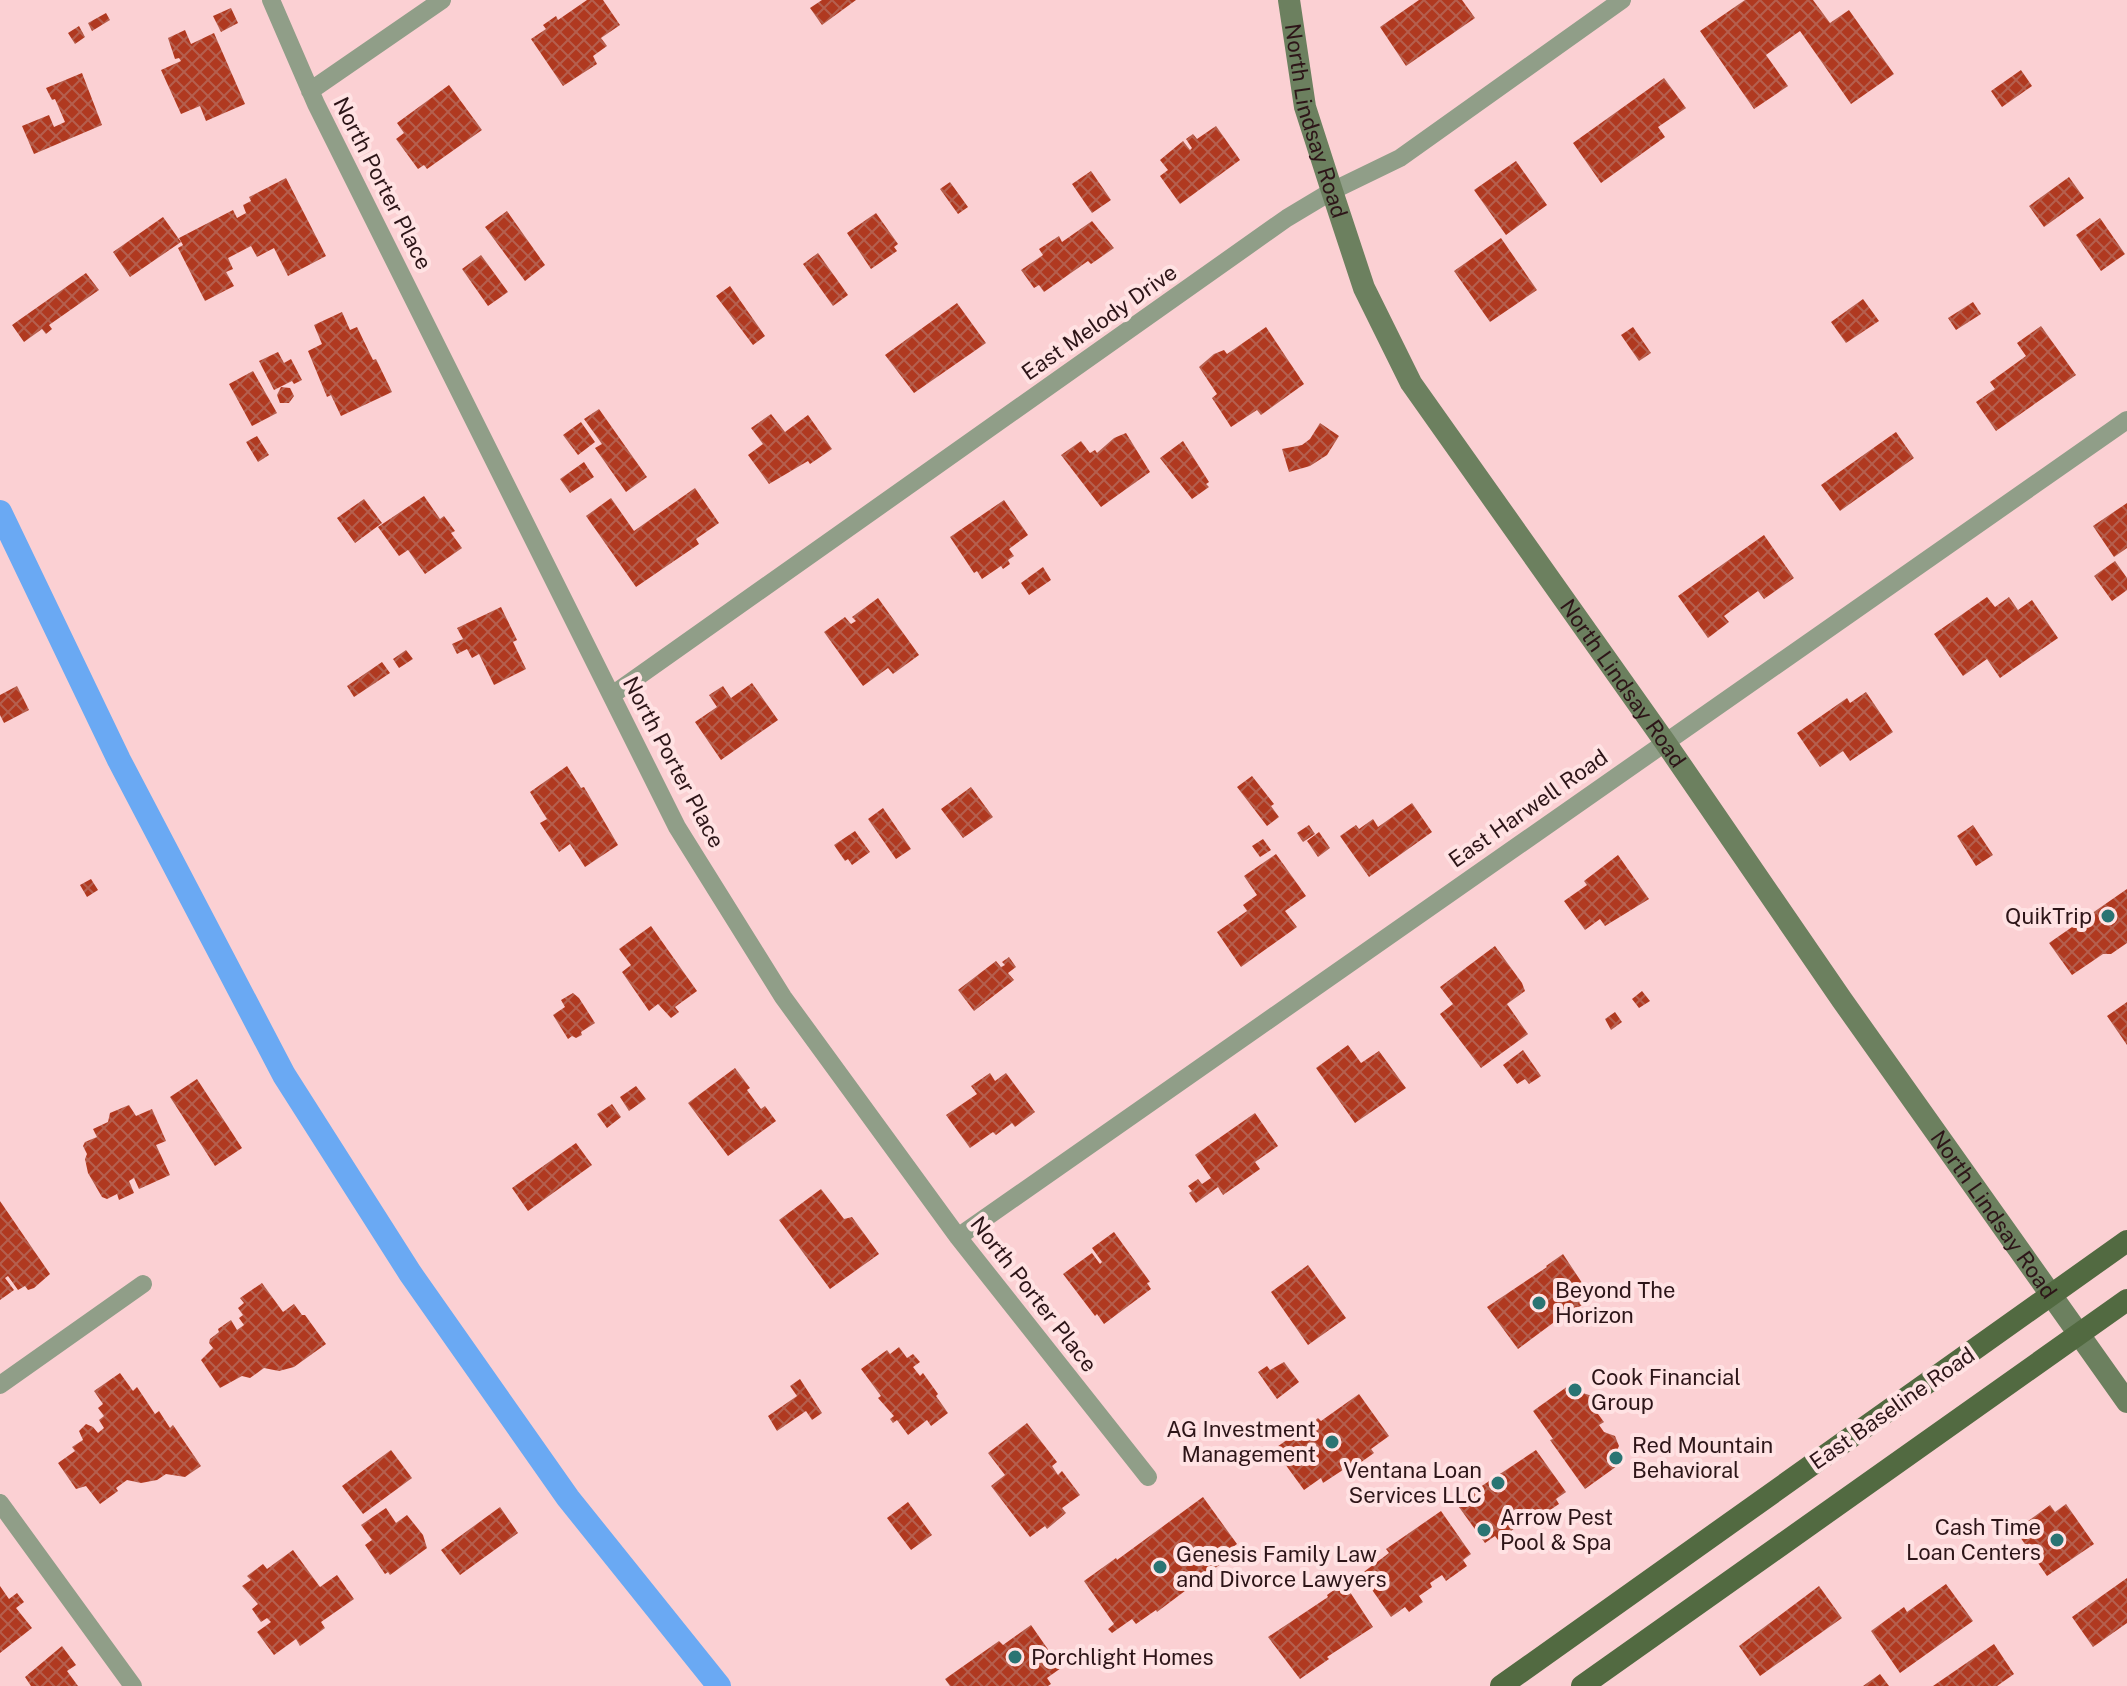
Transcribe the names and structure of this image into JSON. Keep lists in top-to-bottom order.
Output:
{
  "streets": {
    "main road": ["North Lindsay Road", "East Baseline Road"],
    "street": ["North Porter Place", "East Melody Drive", "East Harwell Road"]
  },
  "crossings": [
    ["North Lindsay Road", "East Melody Drive"],
    ["North Lindsay Road", "East Harwell Road"],
    ["North Lindsay Road", "East Baseline Road"],
    ["North Porter Place", "East Melody Drive"],
    ["North Porter Place", "East Harwell Road"]
  ],
  "places": [
    "QuikTrip",
    "Beyond The Horizon",
    "Cook Financial Group",
    "AG Investment Management",
    "Red Mountain Behavioral",
    "Ventana Loan Services LLC",
    "Arrow Pest Pool & Spa",
    "Cash Time Loan Centers",
    "Genesis Family Law and Divorce Lawyers",
    "Porchlight Homes"
  ]
}
